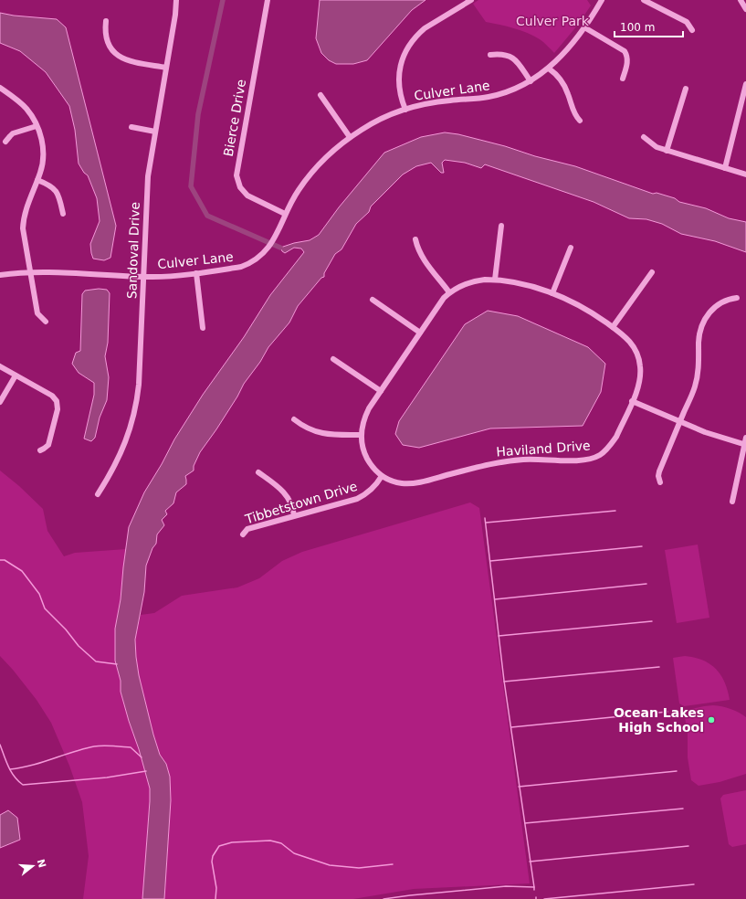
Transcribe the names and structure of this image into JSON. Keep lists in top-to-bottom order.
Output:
{
  "streets": {
    "street": [
      "Culver Lane",
      "Bierce Drive",
      "Sandoval Drive",
      "Haviland Drive",
      "Tibbetstown Drive"
    ]
  },
  "crossings": [
    ["Culver Lane", "Bierce Drive"],
    ["Culver Lane", "Sandoval Drive"],
    ["Haviland Drive", "Tibbetstown Drive"]
  ],
  "parks": ["Culver Park"],
  "places": ["Ocean Lakes High School"],
  "scale_bar": "100 m",
  "north": "right"
}
